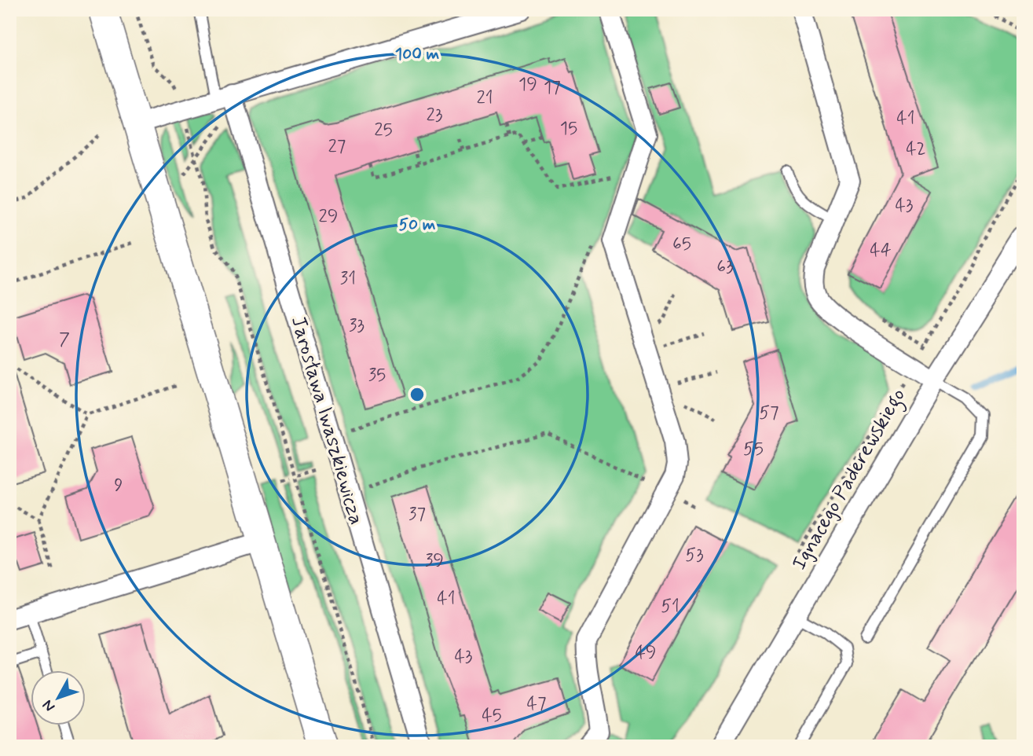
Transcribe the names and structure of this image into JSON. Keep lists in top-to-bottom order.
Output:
{
  "streets": {
    "street": ["Jarosława Iwaszkiewicza", "Ignacego Paderewskiego"]
  },
  "house_numbers": [
    "19",
    "17",
    "21",
    "23",
    "41",
    "15",
    "25",
    "27",
    "42",
    "43",
    "29",
    "65",
    "44",
    "63",
    "31",
    "33",
    "7",
    "35",
    "57",
    "55",
    "9",
    "37",
    "53",
    "39",
    "41",
    "51",
    "49",
    "43",
    "47",
    "45"
  ],
  "north": "bottom left",
  "rings": ["100 m", "50 m"]
}
